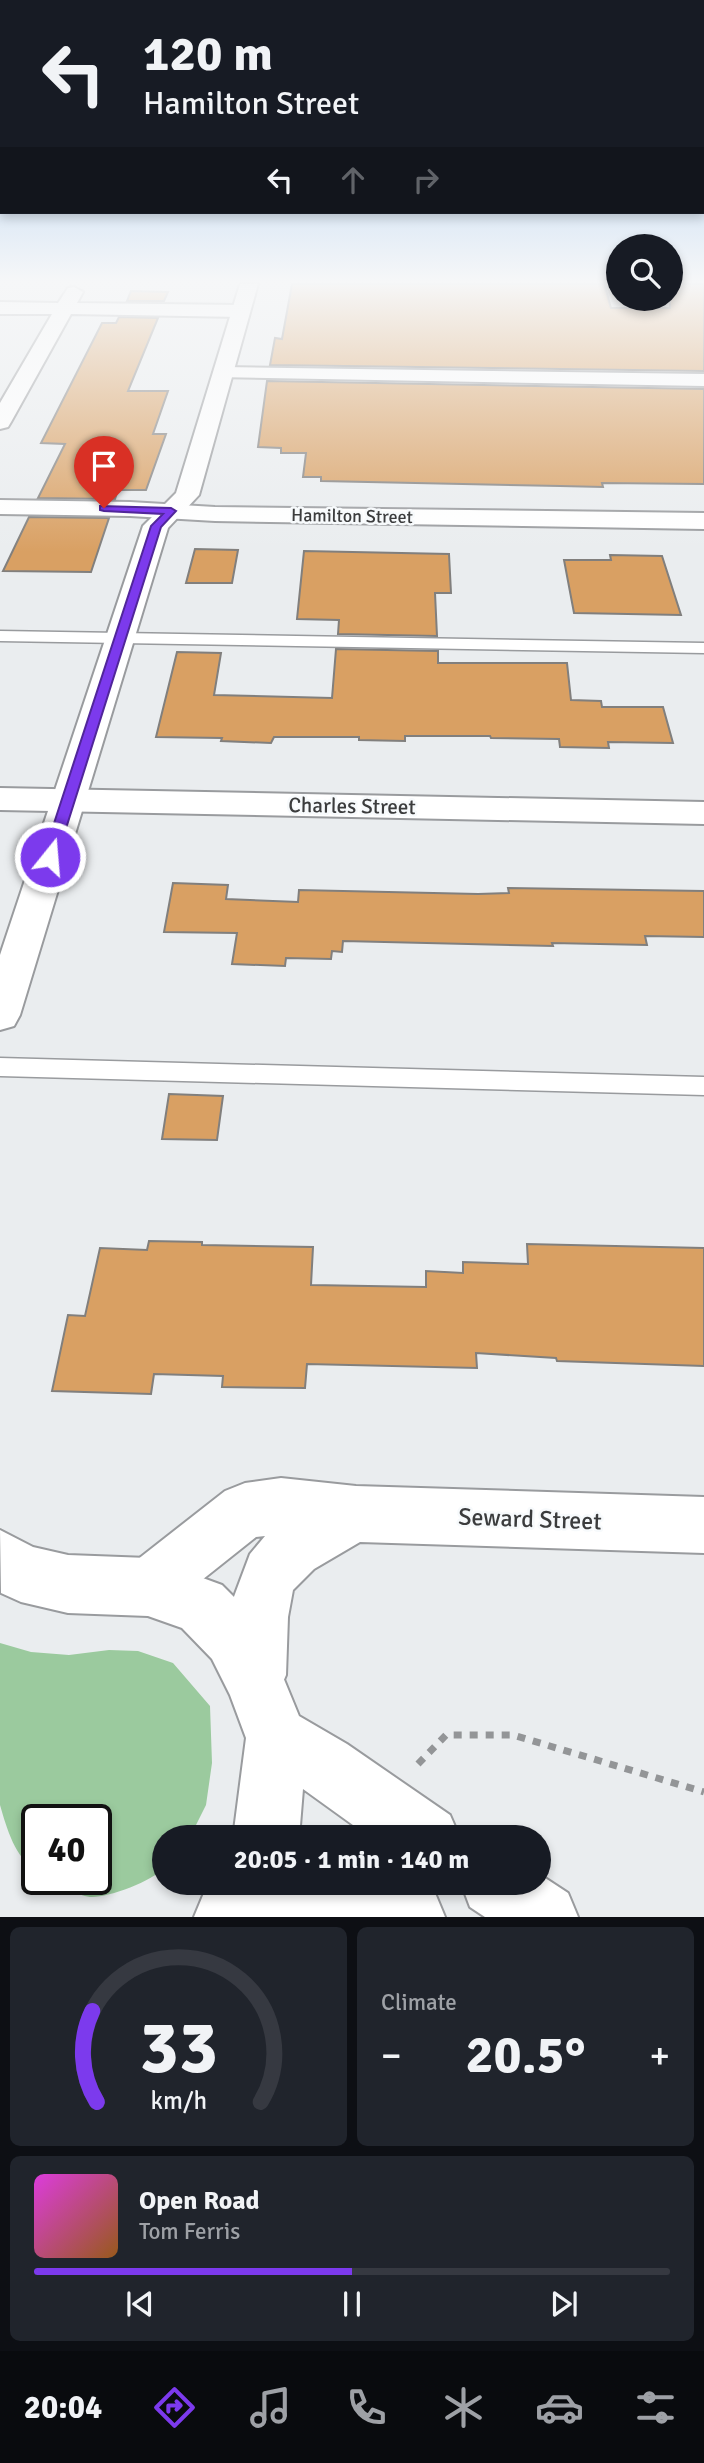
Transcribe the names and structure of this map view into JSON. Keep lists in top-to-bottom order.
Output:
{
  "streets": {
    "street": ["Hamilton Street", "Charles Street", "Seward Street"]
  },
  "page": {
    "turn": ["120 m", "Hamilton Street"],
    "limit": "40",
    "trip": "20:05 · 1 min · 140 m",
    "tile": "Climate",
    "heat": ["−", "20.5°", "+"],
    "song": ["Open Road", "Tom Ferris"],
    "tabs": "20:04",
    "gauge": ["33", "km/h"]
  }
}
